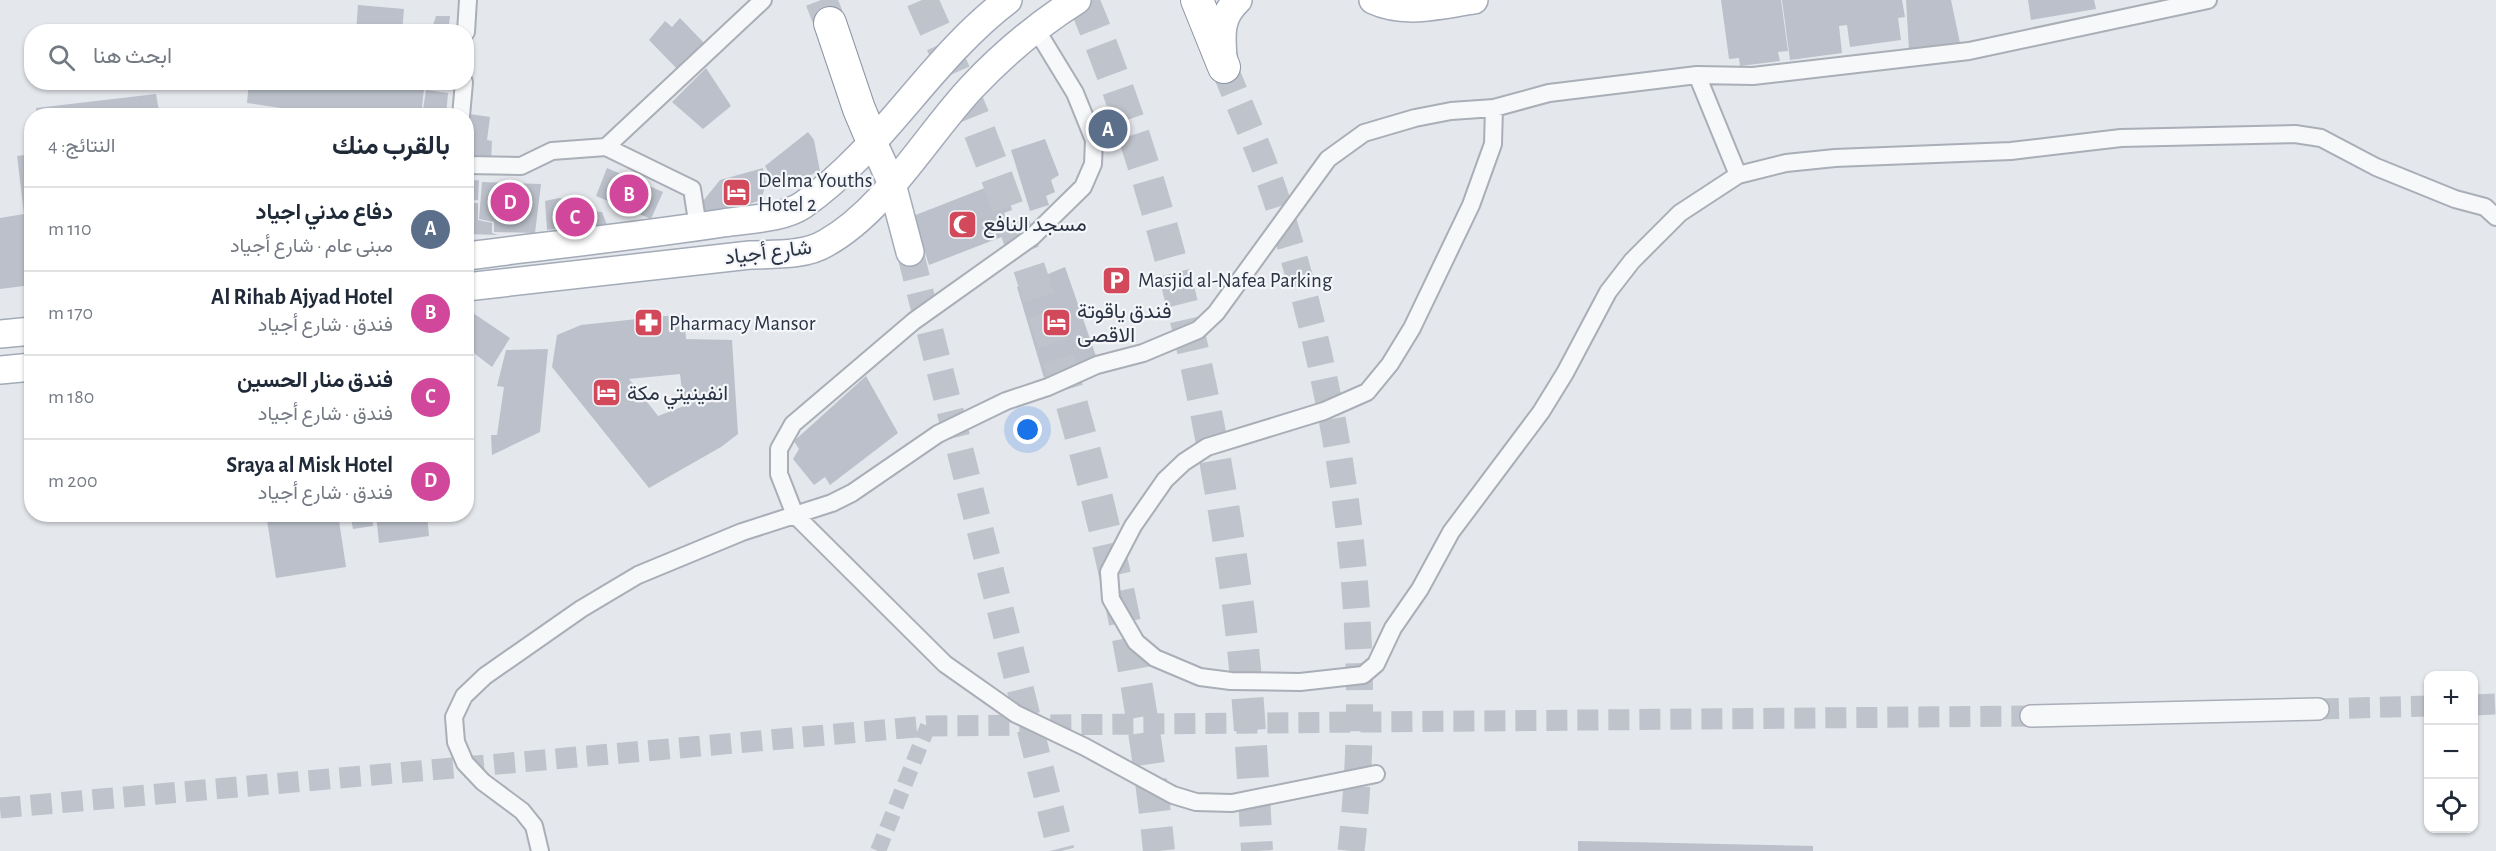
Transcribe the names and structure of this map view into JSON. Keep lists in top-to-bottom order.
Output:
{
  "streets": {
    "main road": ["شارع أجياد"]
  },
  "places": {
    "hotel": ["Delma Youths Hotel 2", "فندق ياقوتة الاقصى", "انفينيتي مكة"],
    "mosque": ["مسجد النافع"],
    "parking": ["Masjid al-Nafea Parking"],
    "pharmacy": ["Pharmacy Mansor"]
  },
  "page": {
    "search": "ابحث هنا",
    "pins": [
      "A",
      "B",
      "D",
      "C"
    ],
    "heading": ["بالقرب منك", "النتائج: 4"],
    "list": [
      {
        "mark": "A",
        "name": "دفاع مدني اجياد",
        "note": "مبنى عام · شارع أجياد",
        "value": "110 m"
      },
      {
        "mark": "B",
        "name": "Al Rihab Ajyad Hotel",
        "note": "فندق · شارع أجياد",
        "value": "170 m"
      },
      {
        "mark": "C",
        "name": "فندق منار الحسين",
        "note": "فندق · شارع أجياد",
        "value": "180 m"
      },
      {
        "mark": "D",
        "name": "Sraya al Misk Hotel",
        "note": "فندق · شارع أجياد",
        "value": "200 m"
      }
    ],
    "map_buttons": ["+", "−"]
  }
}
